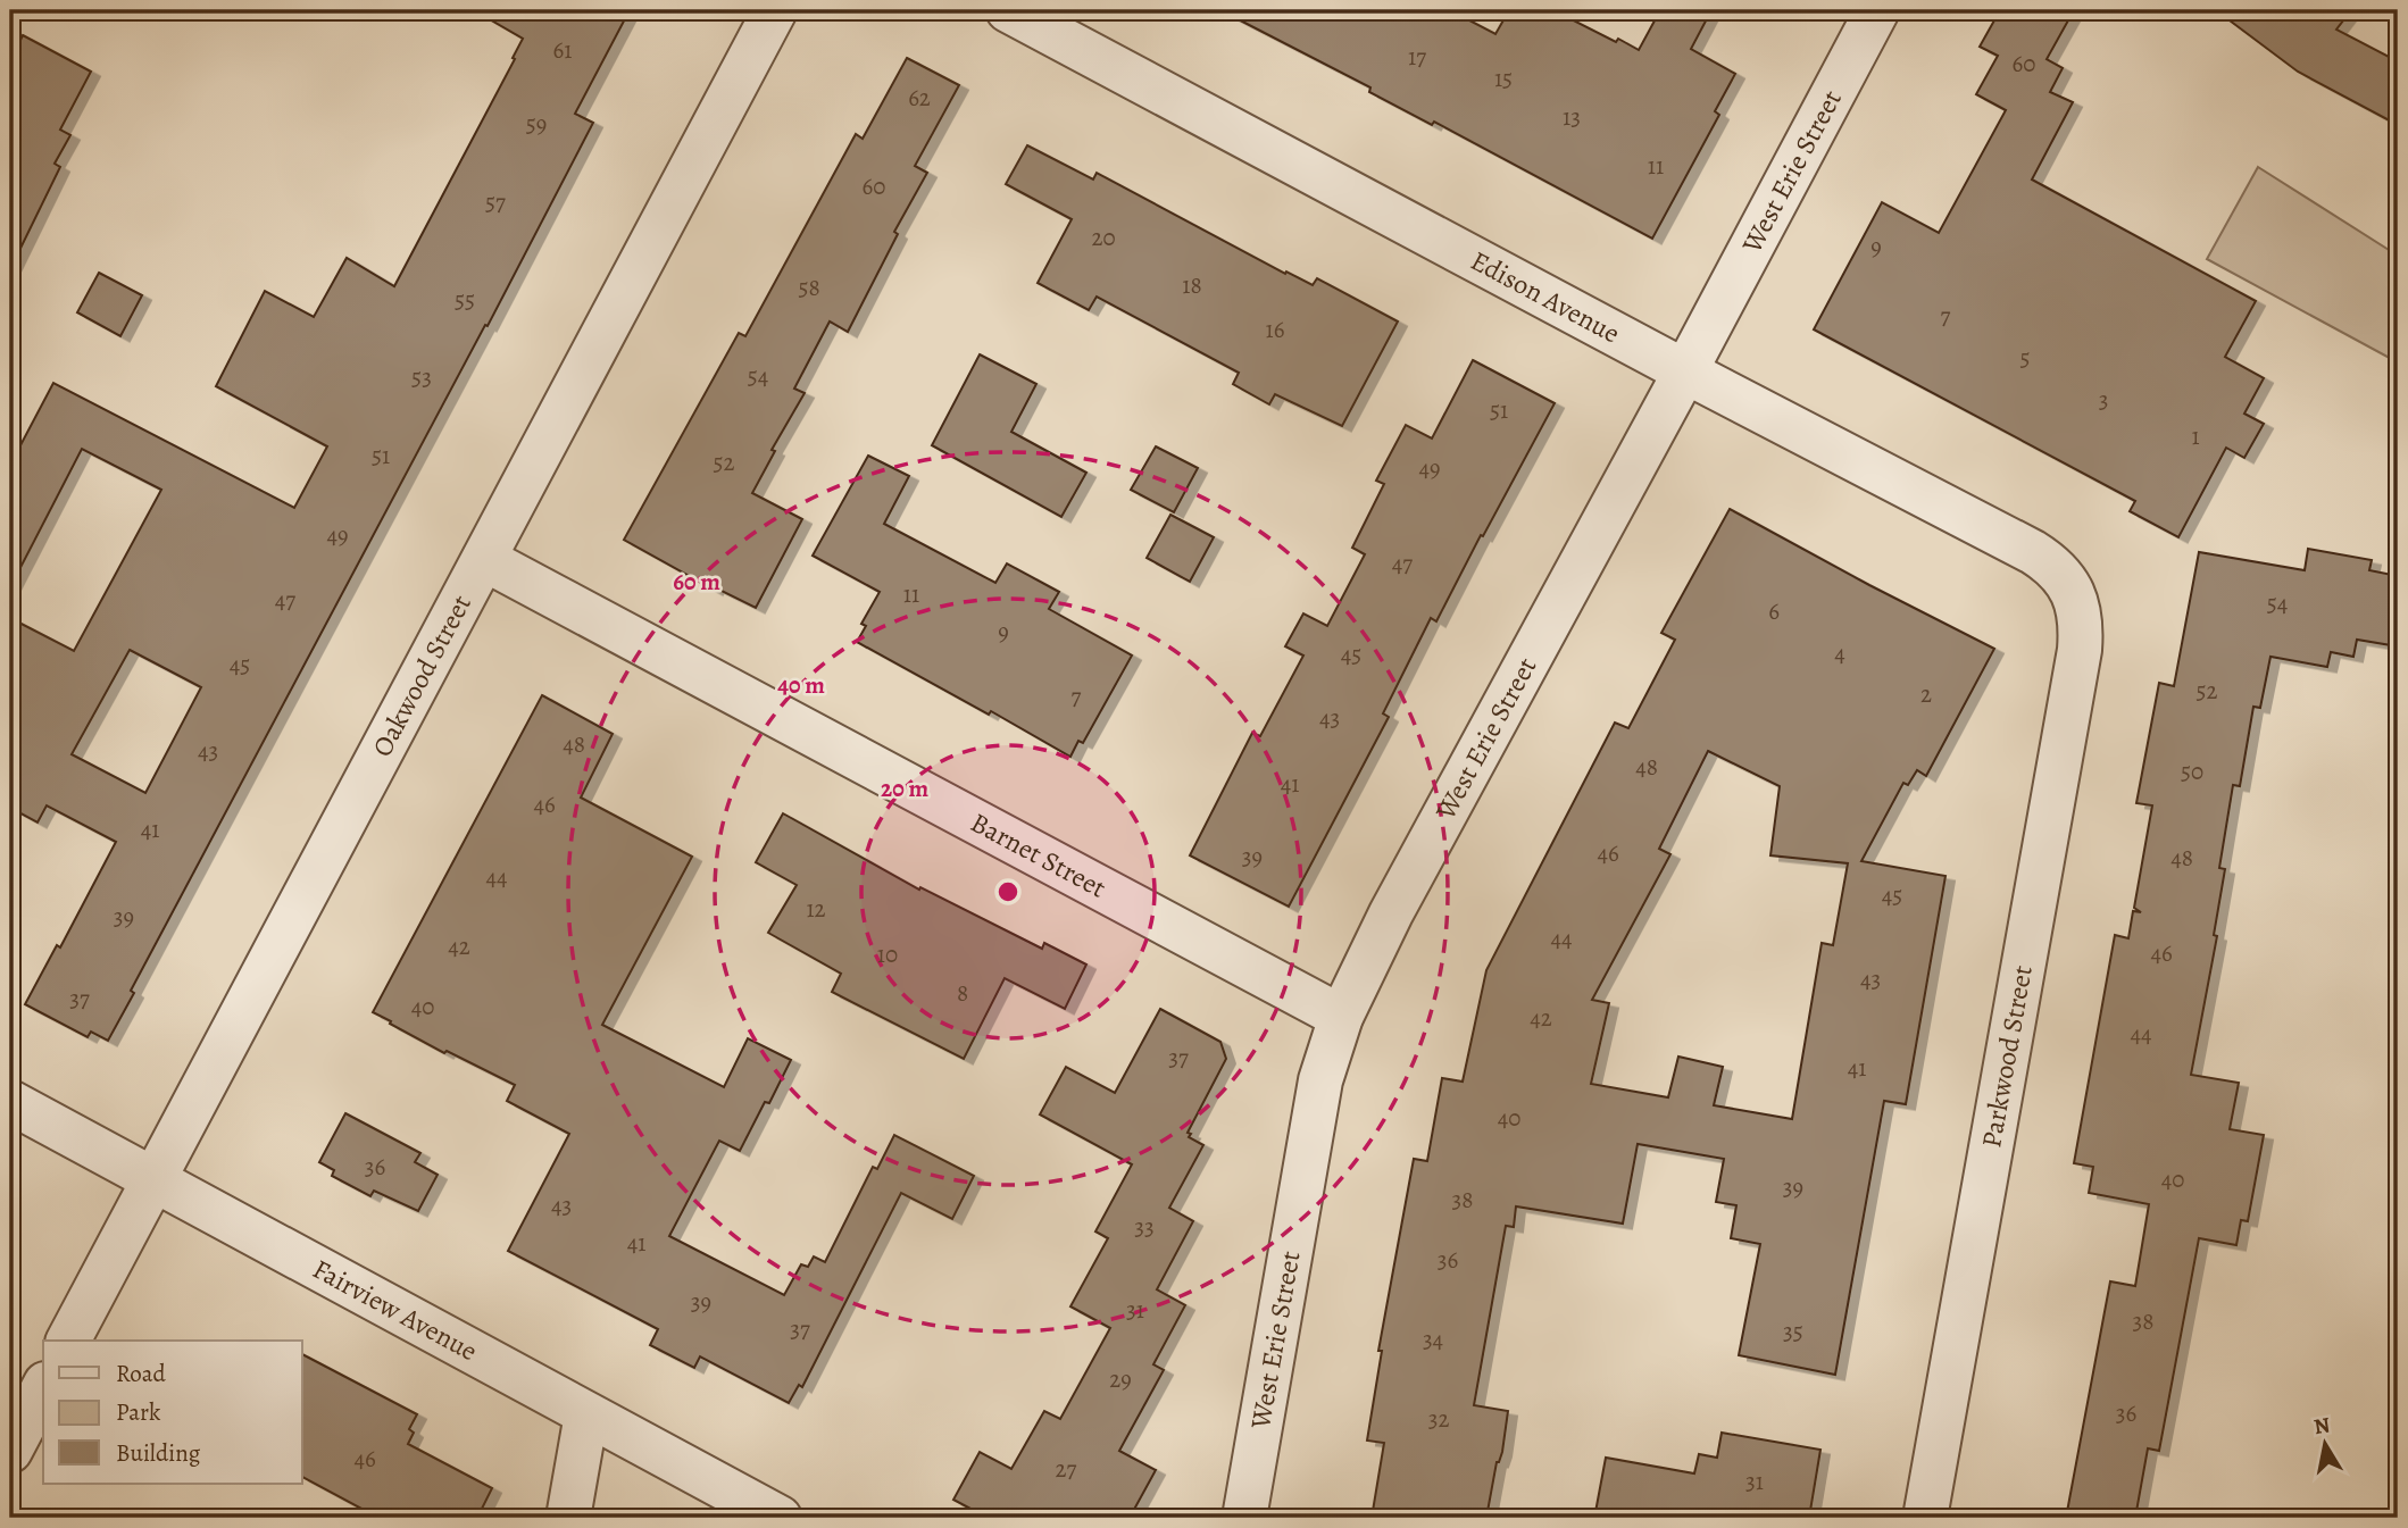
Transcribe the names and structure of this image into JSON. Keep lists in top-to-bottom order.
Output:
{
  "streets": {
    "street": [
      "West Erie Street",
      "Edison Avenue",
      "Oakwood Street",
      "Barnet Street",
      "Parkwood Street",
      "Fairview Avenue"
    ]
  },
  "crossings": [
    ["West Erie Street", "Edison Avenue"],
    ["West Erie Street", "Barnet Street"],
    ["Edison Avenue", "Parkwood Street"],
    ["Oakwood Street", "Barnet Street"],
    ["Oakwood Street", "Fairview Avenue"]
  ],
  "house_numbers": [
    "61",
    "17",
    "60",
    "15",
    "62",
    "13",
    "59",
    "11",
    "60",
    "57",
    "20",
    "9",
    "18",
    "58",
    "55",
    "7",
    "16",
    "5",
    "54",
    "53",
    "3",
    "51",
    "1",
    "51",
    "52",
    "49",
    "49",
    "47",
    "11",
    "47",
    "54",
    "6",
    "9",
    "4",
    "45",
    "45",
    "52",
    "2",
    "7",
    "43",
    "48",
    "43",
    "48",
    "50",
    "41",
    "46",
    "41",
    "46",
    "39",
    "48",
    "44",
    "45",
    "12",
    "39",
    "44",
    "42",
    "46",
    "10",
    "43",
    "8",
    "37",
    "40",
    "42",
    "44",
    "37",
    "41",
    "40",
    "36",
    "40",
    "39",
    "38",
    "43",
    "33",
    "41",
    "36",
    "39",
    "31",
    "38",
    "37",
    "35",
    "34",
    "29",
    "36",
    "32",
    "46",
    "27",
    "31"
  ],
  "legend": ["Road", "Park", "Building"],
  "north": "top",
  "rings": ["60 m", "40 m", "20 m"]
}
